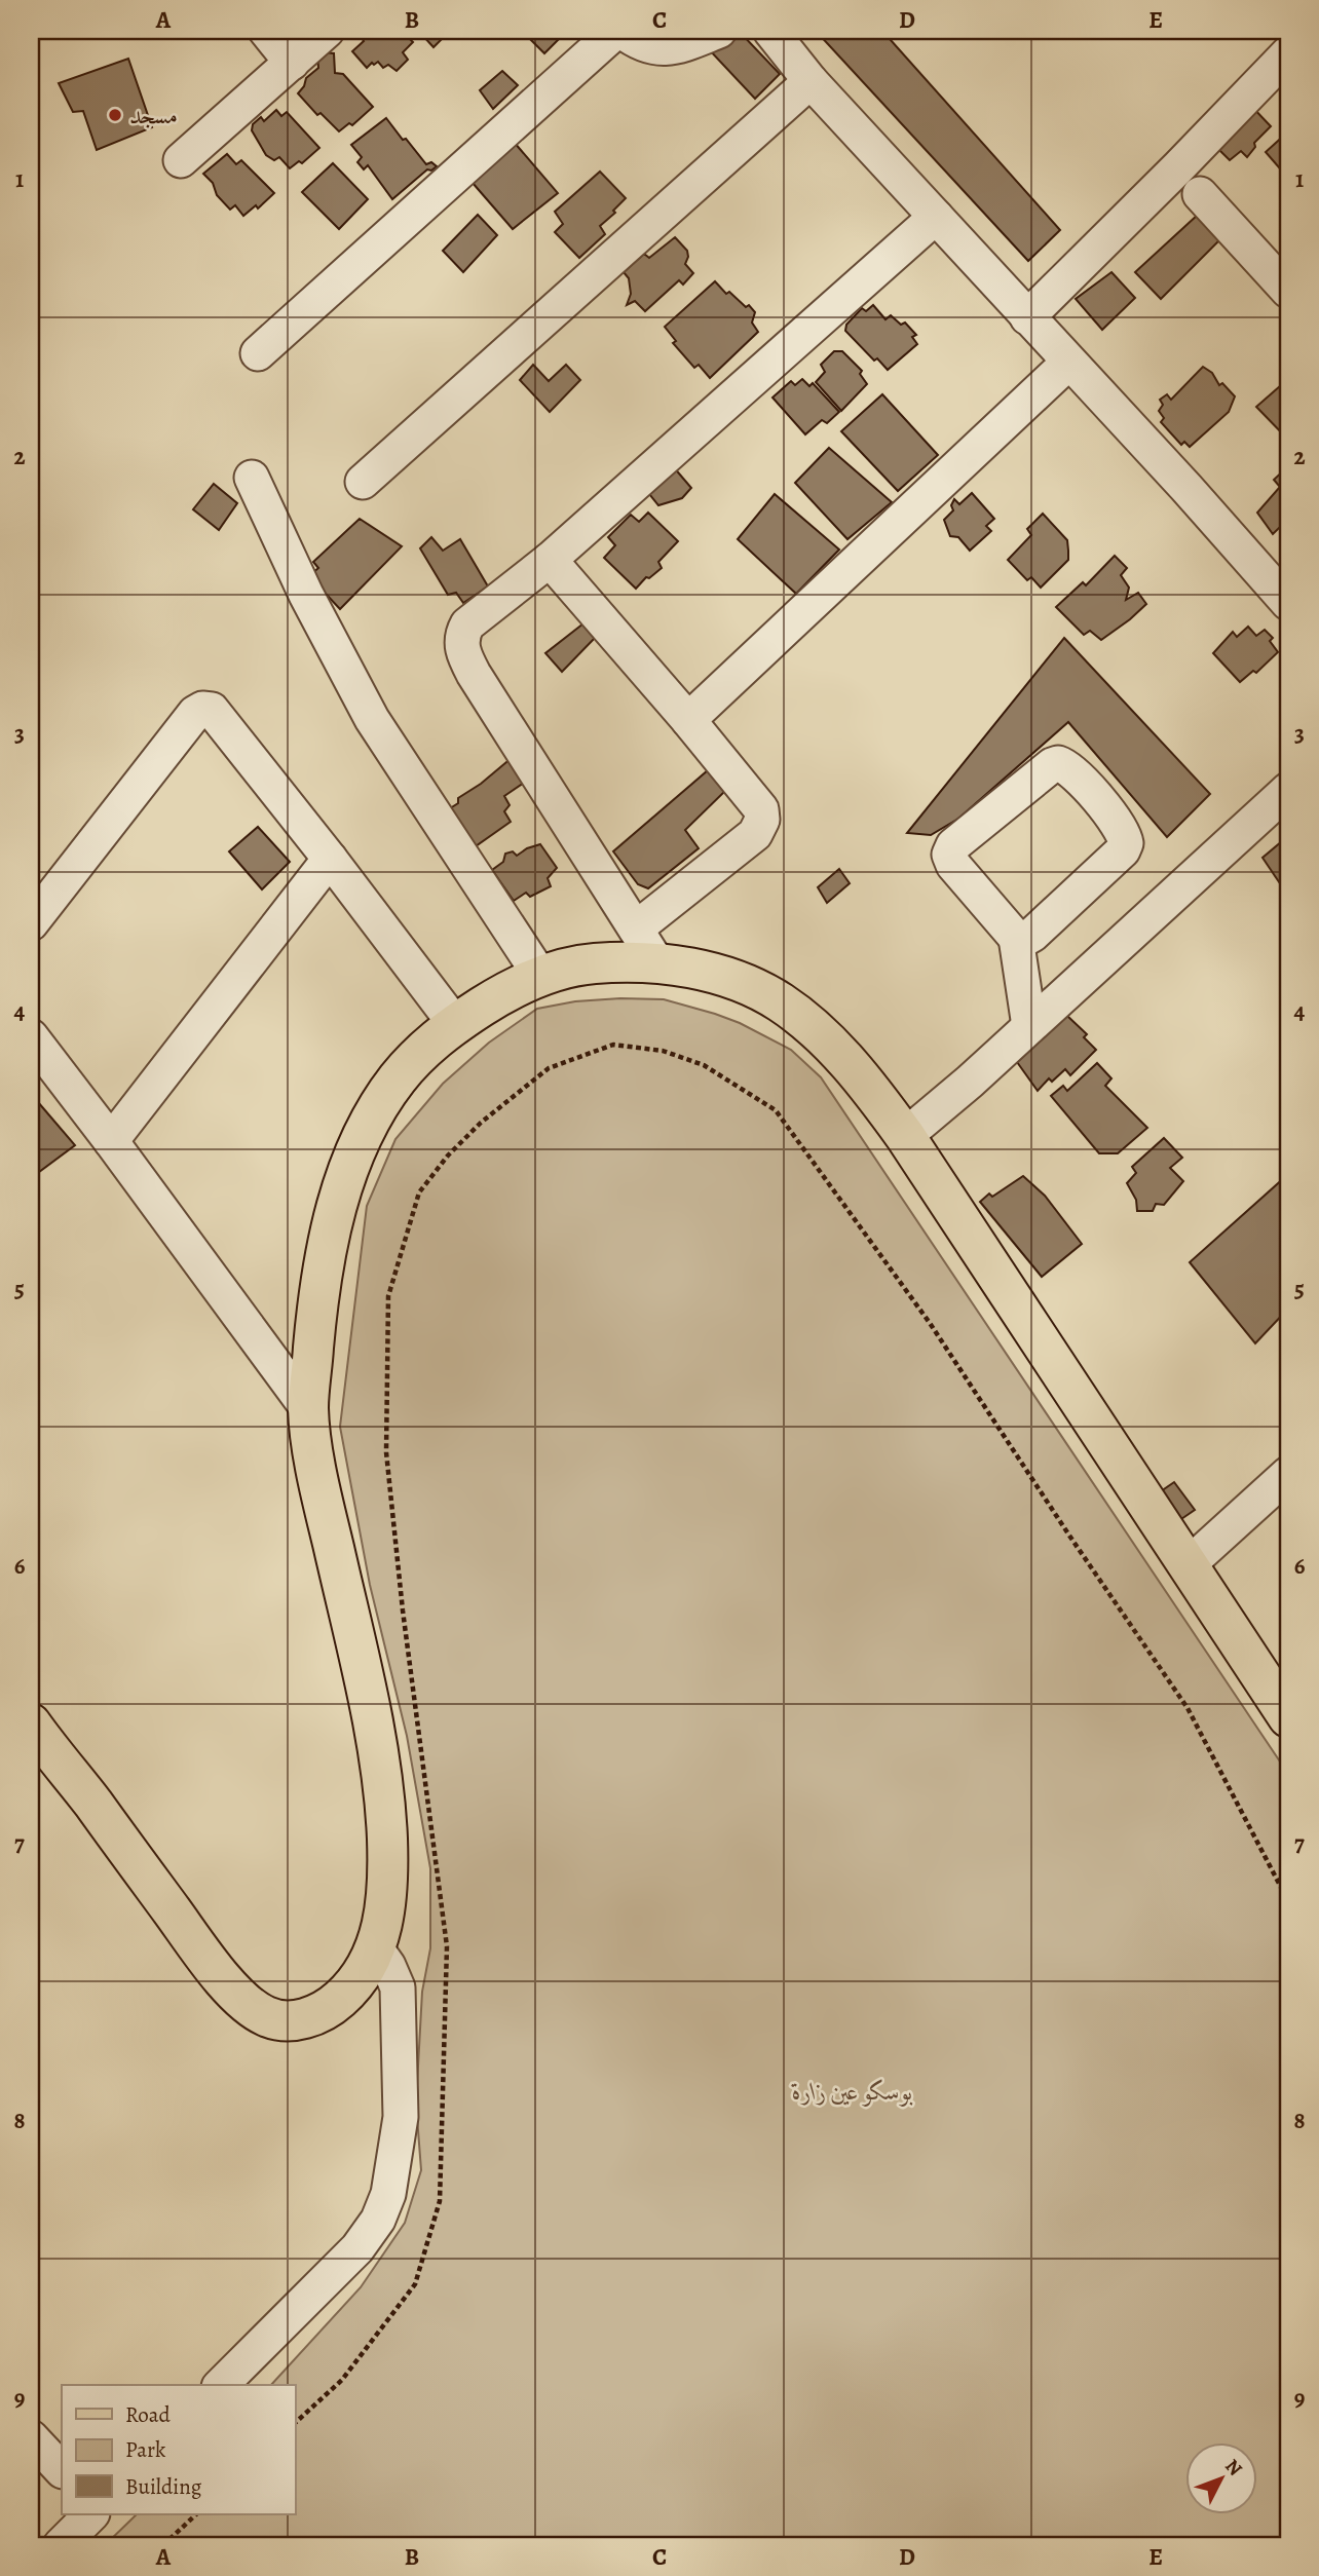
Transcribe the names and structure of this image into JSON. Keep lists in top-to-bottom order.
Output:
{
  "parks": ["بوسكو عين زارة"],
  "places": ["مسجد"],
  "legend": ["Road", "Park", "Building"],
  "north": "top right",
  "grid": {
    "columns": [
      "A",
      "B",
      "C",
      "D",
      "E"
    ],
    "rows": [
      "1",
      "2",
      "3",
      "4",
      "5",
      "6",
      "7",
      "8",
      "9"
    ]
  }
}
